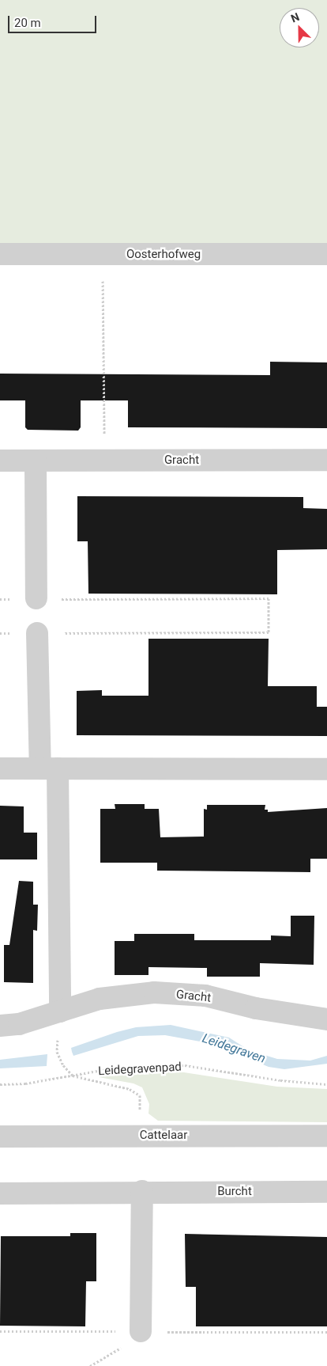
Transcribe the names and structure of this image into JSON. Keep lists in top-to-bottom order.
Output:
{
  "streets": {
    "street": [
      "Oosterhofweg",
      "Gracht",
      "Cattelaar",
      "Burcht"
    ],
    "path": ["Leidegravenpad"]
  },
  "water": ["Leidegraven"],
  "scale_bar": "20 m",
  "north": "top left"
}
